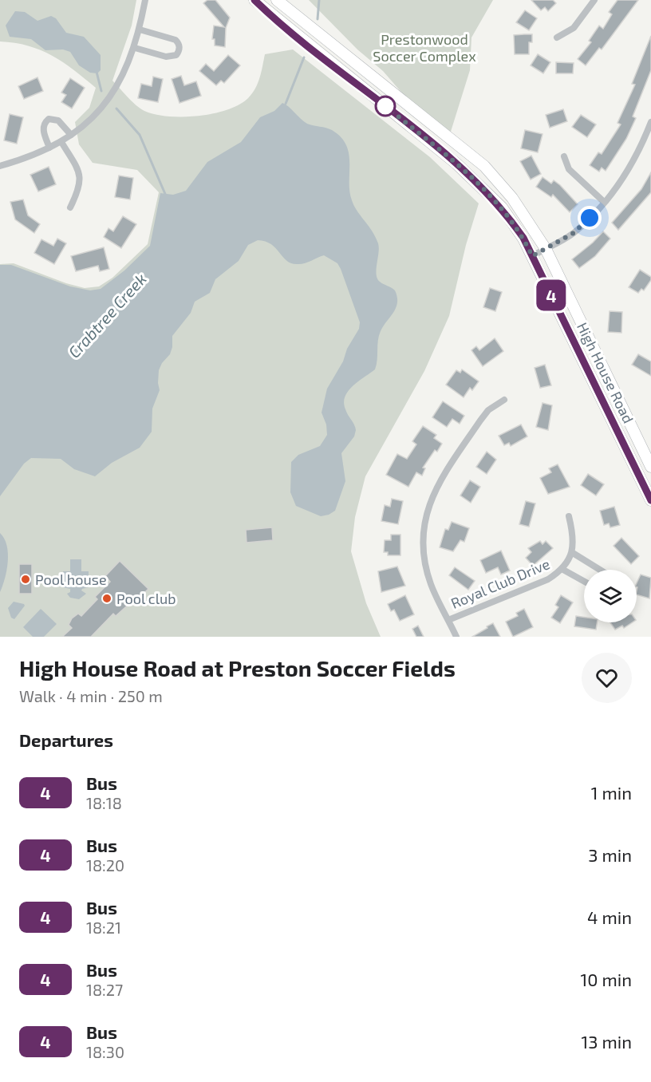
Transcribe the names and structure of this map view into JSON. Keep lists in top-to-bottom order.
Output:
{
  "streets": {
    "main road": ["High House Road"],
    "street": ["Royal Club Drive"]
  },
  "water": ["Crabtree Creek"],
  "parks": ["Prestonwood Soccer Complex"],
  "places": ["Pool house", "Pool club"],
  "lines": ["bus line 4"],
  "page": {
    "on_map": "4",
    "heading": [
      ["High House Road at Preston Soccer Fields", "Walk · 4 min · 250 m"],
      "Departures"
    ],
    "list": [
      {
        "mark": "4",
        "name": "Bus",
        "note": "18:18",
        "value": "1 min"
      },
      {
        "mark": "4",
        "name": "Bus",
        "note": "18:20",
        "value": "3 min"
      },
      {
        "mark": "4",
        "name": "Bus",
        "note": "18:21",
        "value": "4 min"
      },
      {
        "mark": "4",
        "name": "Bus",
        "note": "18:27",
        "value": "10 min"
      },
      {
        "mark": "4",
        "name": "Bus",
        "note": "18:30",
        "value": "13 min"
      }
    ]
  }
}
